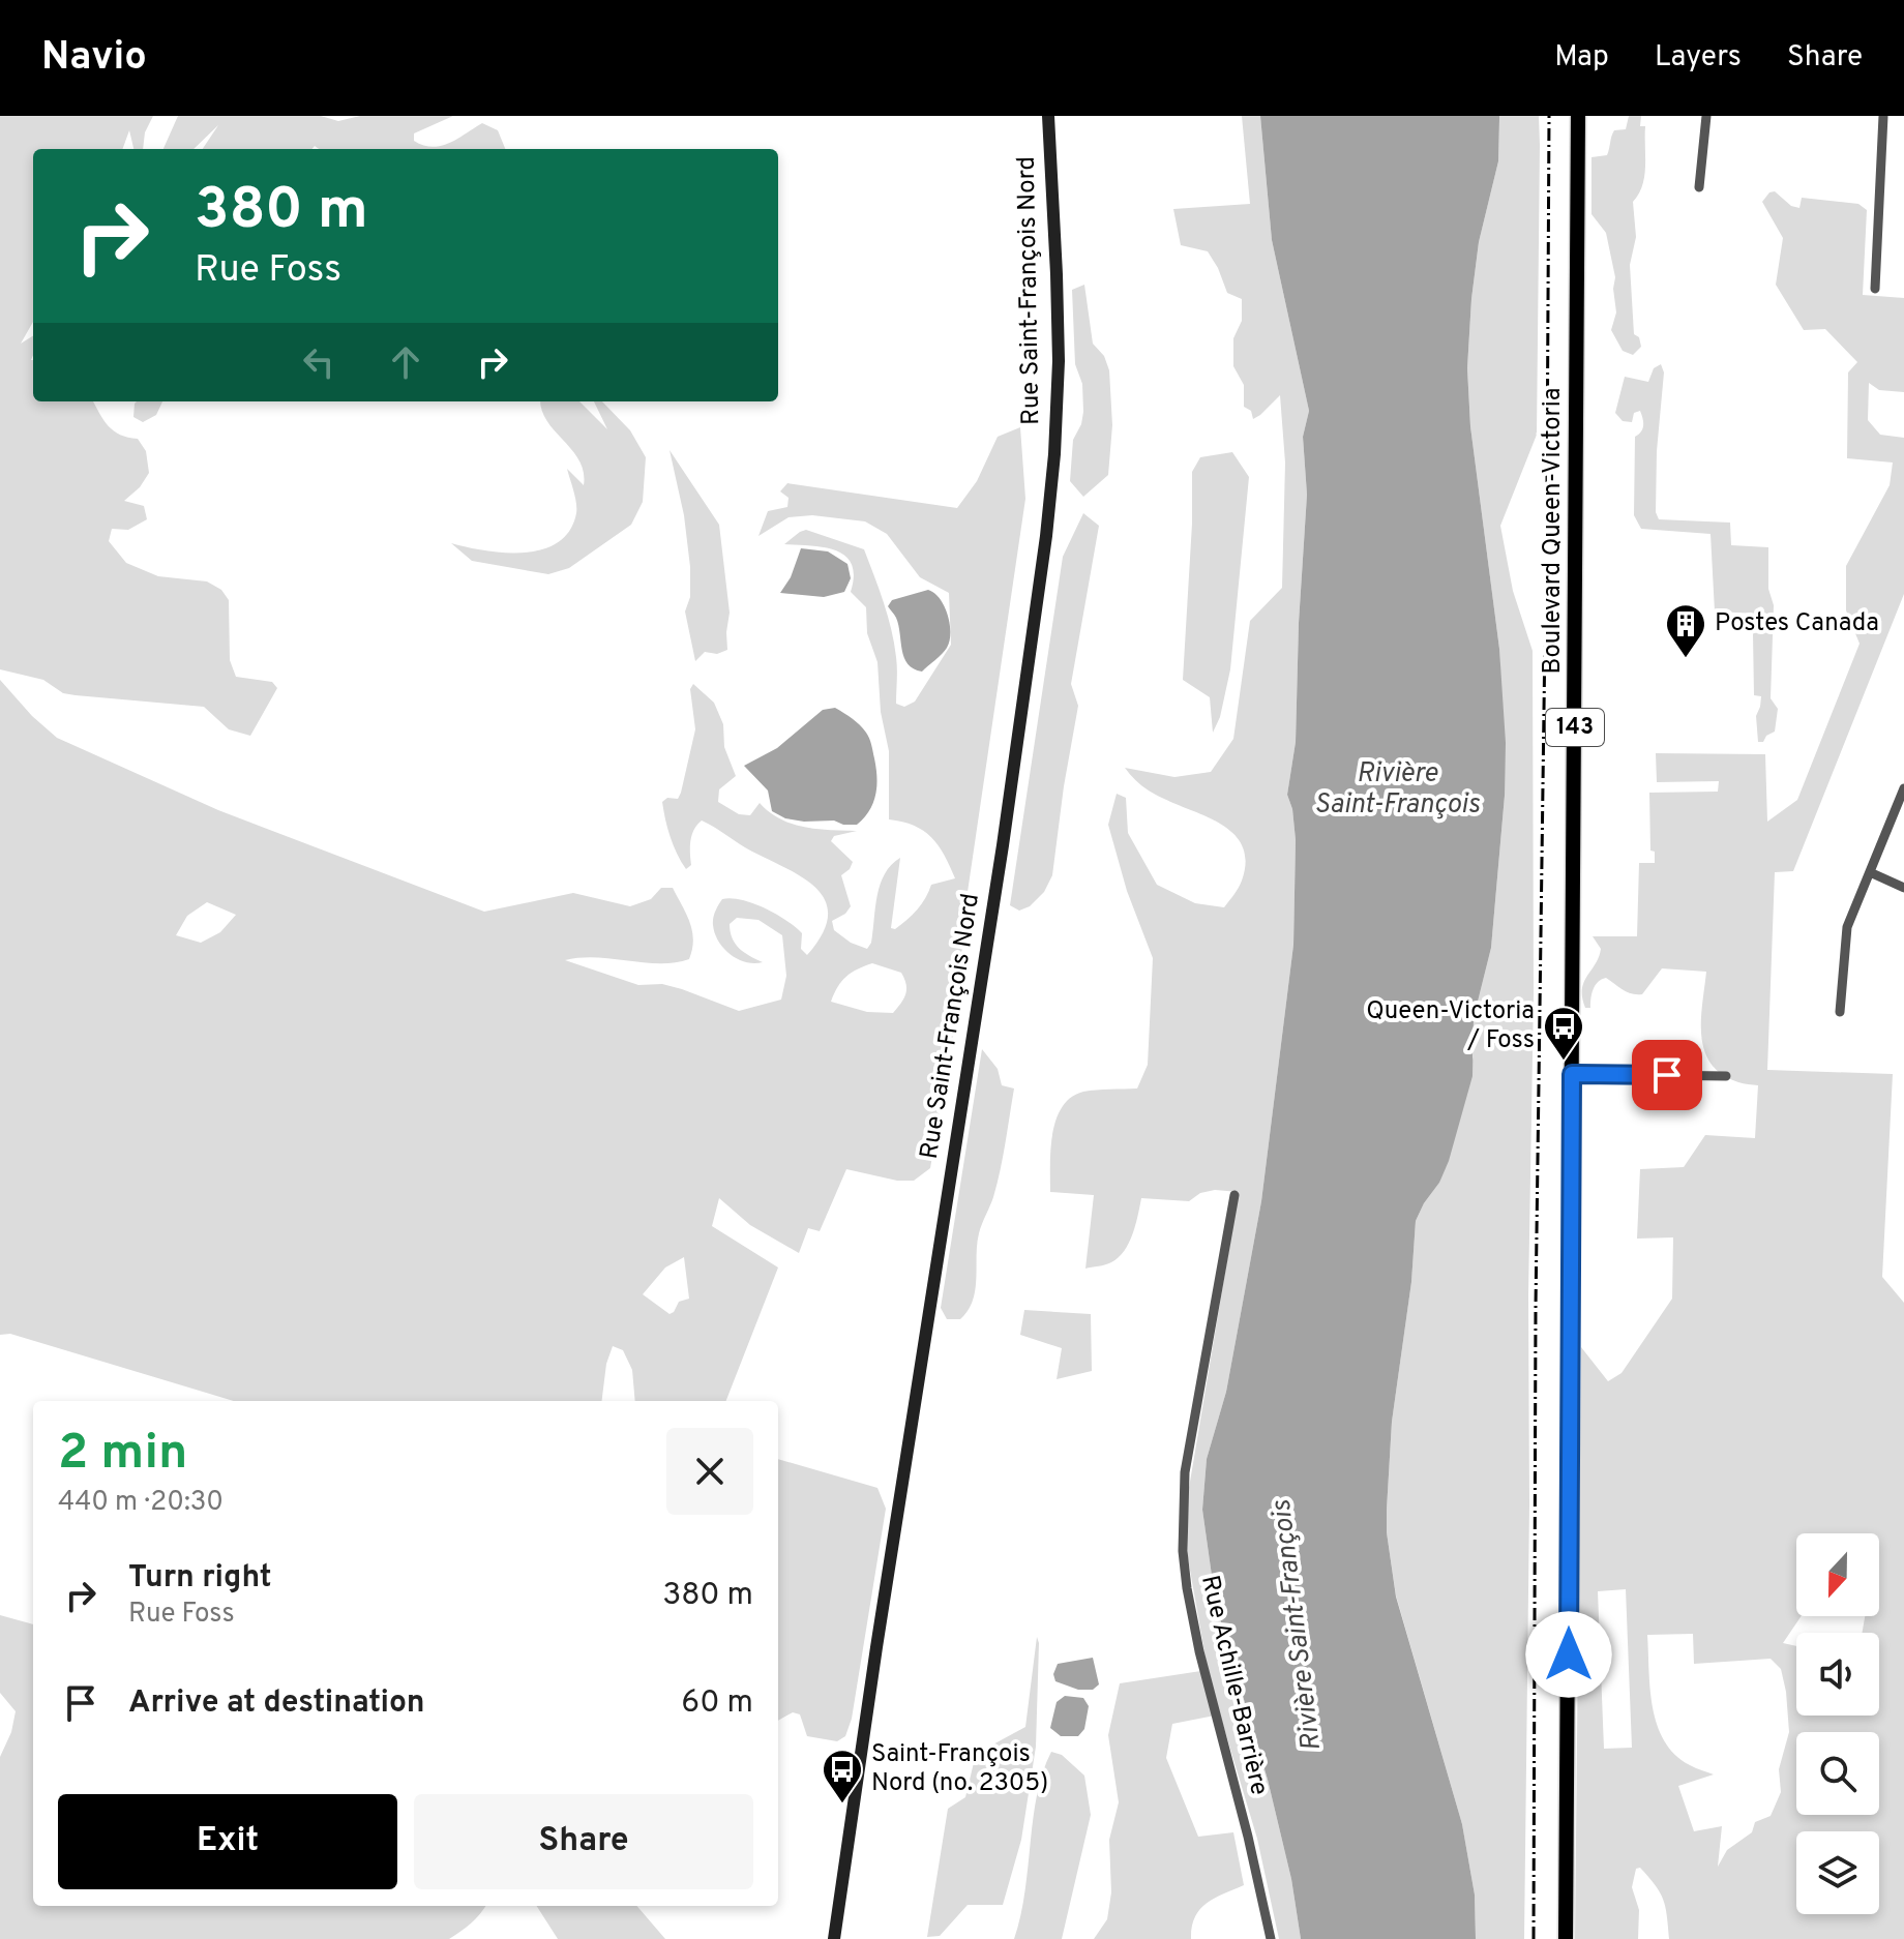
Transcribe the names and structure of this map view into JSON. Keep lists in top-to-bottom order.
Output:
{
  "streets": {
    "main road": ["Boulevard Queen-Victoria", "143"],
    "street": ["Rue Saint-François Nord", "Rue Achille-Barrière"]
  },
  "water": ["Rivière Saint-François"],
  "places": {
    "building": ["Postes Canada"],
    "bus stop": ["Queen-Victoria / Foss", "Saint-François Nord (no. 2305)"]
  },
  "north": "bottom",
  "page": {
    "header": "Navio",
    "nav": ["Map", "Layers", "Share"],
    "turn": ["380 m", "Rue Foss"],
    "heading": ["2 min", "440 m · 20:30"],
    "list": [
      {
        "name": "Turn right",
        "note": "Rue Foss",
        "value": "380 m"
      },
      {
        "name": "Arrive at destination",
        "value": "60 m"
      }
    ],
    "buttons": ["Exit", "Share"]
  }
}
